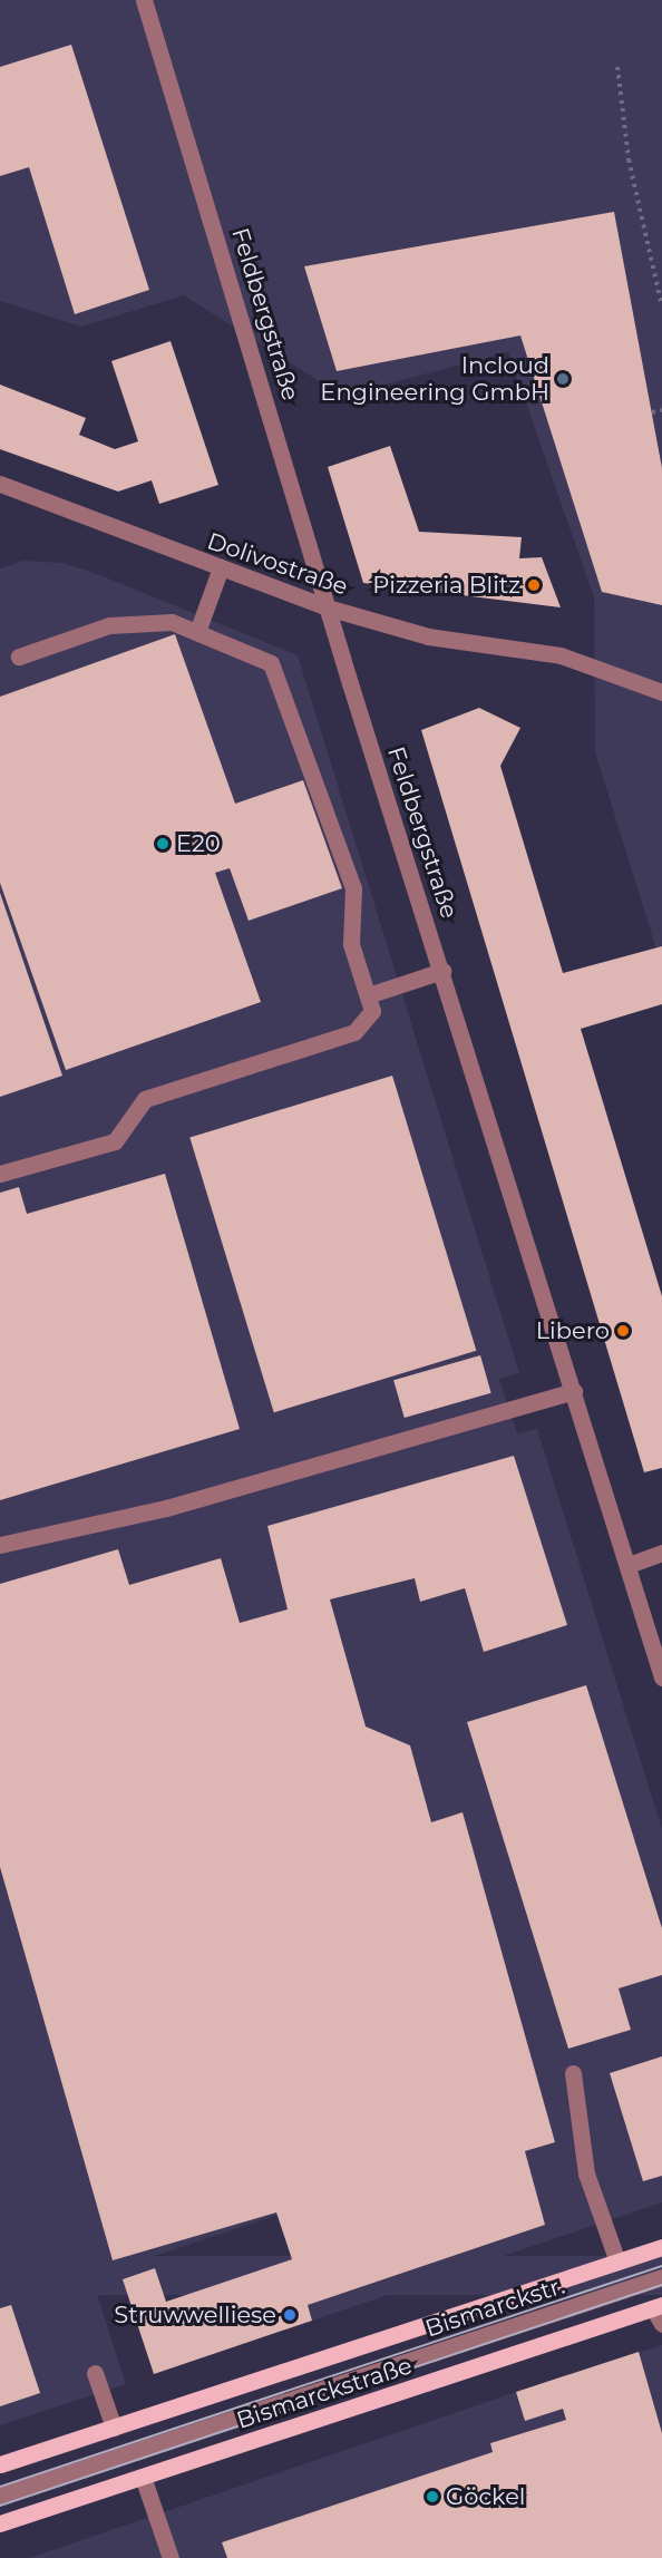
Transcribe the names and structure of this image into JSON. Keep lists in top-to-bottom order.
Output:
{
  "streets": {
    "main road": ["Bismarckstraße"],
    "street": ["Feldbergstraße", "Dolivostraße", "Bismarckstr."]
  },
  "crossings": [
    ["Feldbergstraße", "Dolivostraße"]
  ],
  "places": [
    "Incloud Engineering GmbH",
    "Pizzeria Blitz",
    "E20",
    "Libero",
    "Struwwelliese",
    "Göckel"
  ]
}
